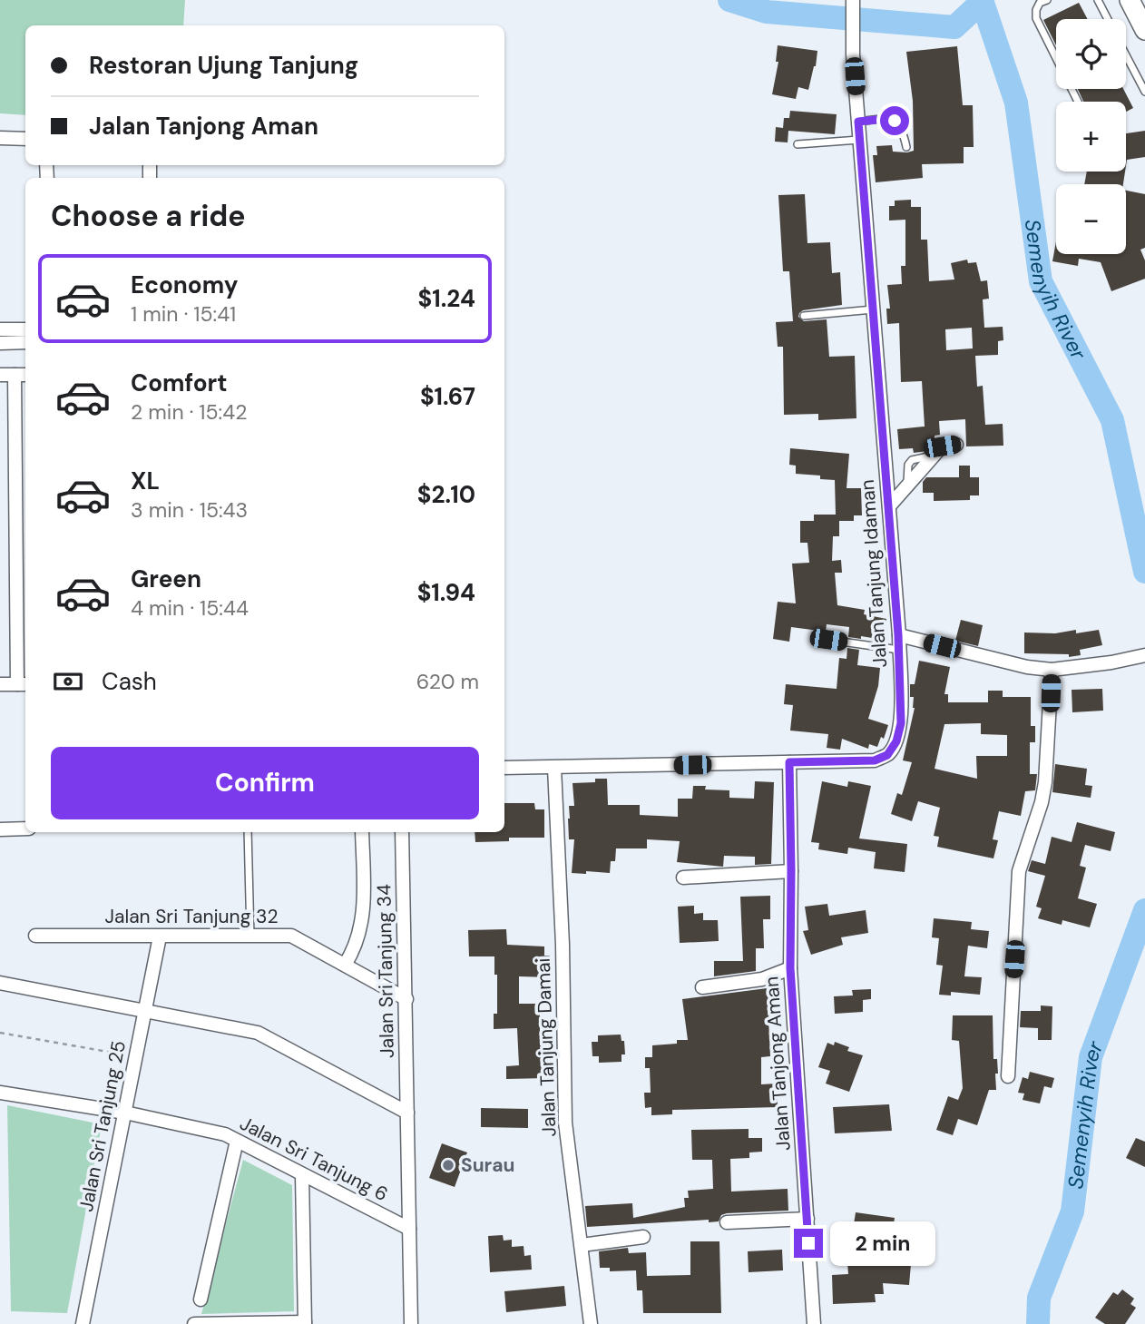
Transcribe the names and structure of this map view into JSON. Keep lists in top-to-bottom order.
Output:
{
  "streets": {
    "street": [
      "Jalan Tanjung Idaman",
      "Jalan Sri Tanjung 32",
      "Jalan Sri Tanjung 34",
      "Jalan Tanjung Damai",
      "Jalan Tanjong Aman",
      "Jalan Sri Tanjung 25",
      "Jalan Sri Tanjung 6"
    ]
  },
  "crossings": [
    ["Jalan Tanjung Idaman", "Jalan Tanjung Damai"],
    ["Jalan Tanjung Idaman", "Jalan Tanjong Aman"],
    ["Jalan Sri Tanjung 32", "Jalan Sri Tanjung 34"],
    ["Jalan Sri Tanjung 32", "Jalan Sri Tanjung 25"],
    ["Jalan Sri Tanjung 34", "Jalan Sri Tanjung 6"],
    ["Jalan Sri Tanjung 25", "Jalan Sri Tanjung 6"]
  ],
  "water": ["Semenyih River"],
  "places": ["Surau"],
  "page": {
    "map_buttons": ["+", "−"],
    "banner": ["Restoran Ujung Tanjung", "Jalan Tanjong Aman"],
    "heading": "Choose a ride",
    "list": [
      {
        "name": "Economy",
        "note": "1 min · 15:41",
        "value": "$1.24"
      },
      {
        "name": "Comfort",
        "note": "2 min · 15:42",
        "value": "$1.67"
      },
      {
        "name": "XL",
        "note": "3 min · 15:43",
        "value": "$2.10"
      },
      {
        "name": "Green",
        "note": "4 min · 15:44",
        "value": "$1.94"
      }
    ],
    "pay": ["Cash", "620 m"],
    "buttons": "Confirm",
    "bubble": "2 min"
  }
}
